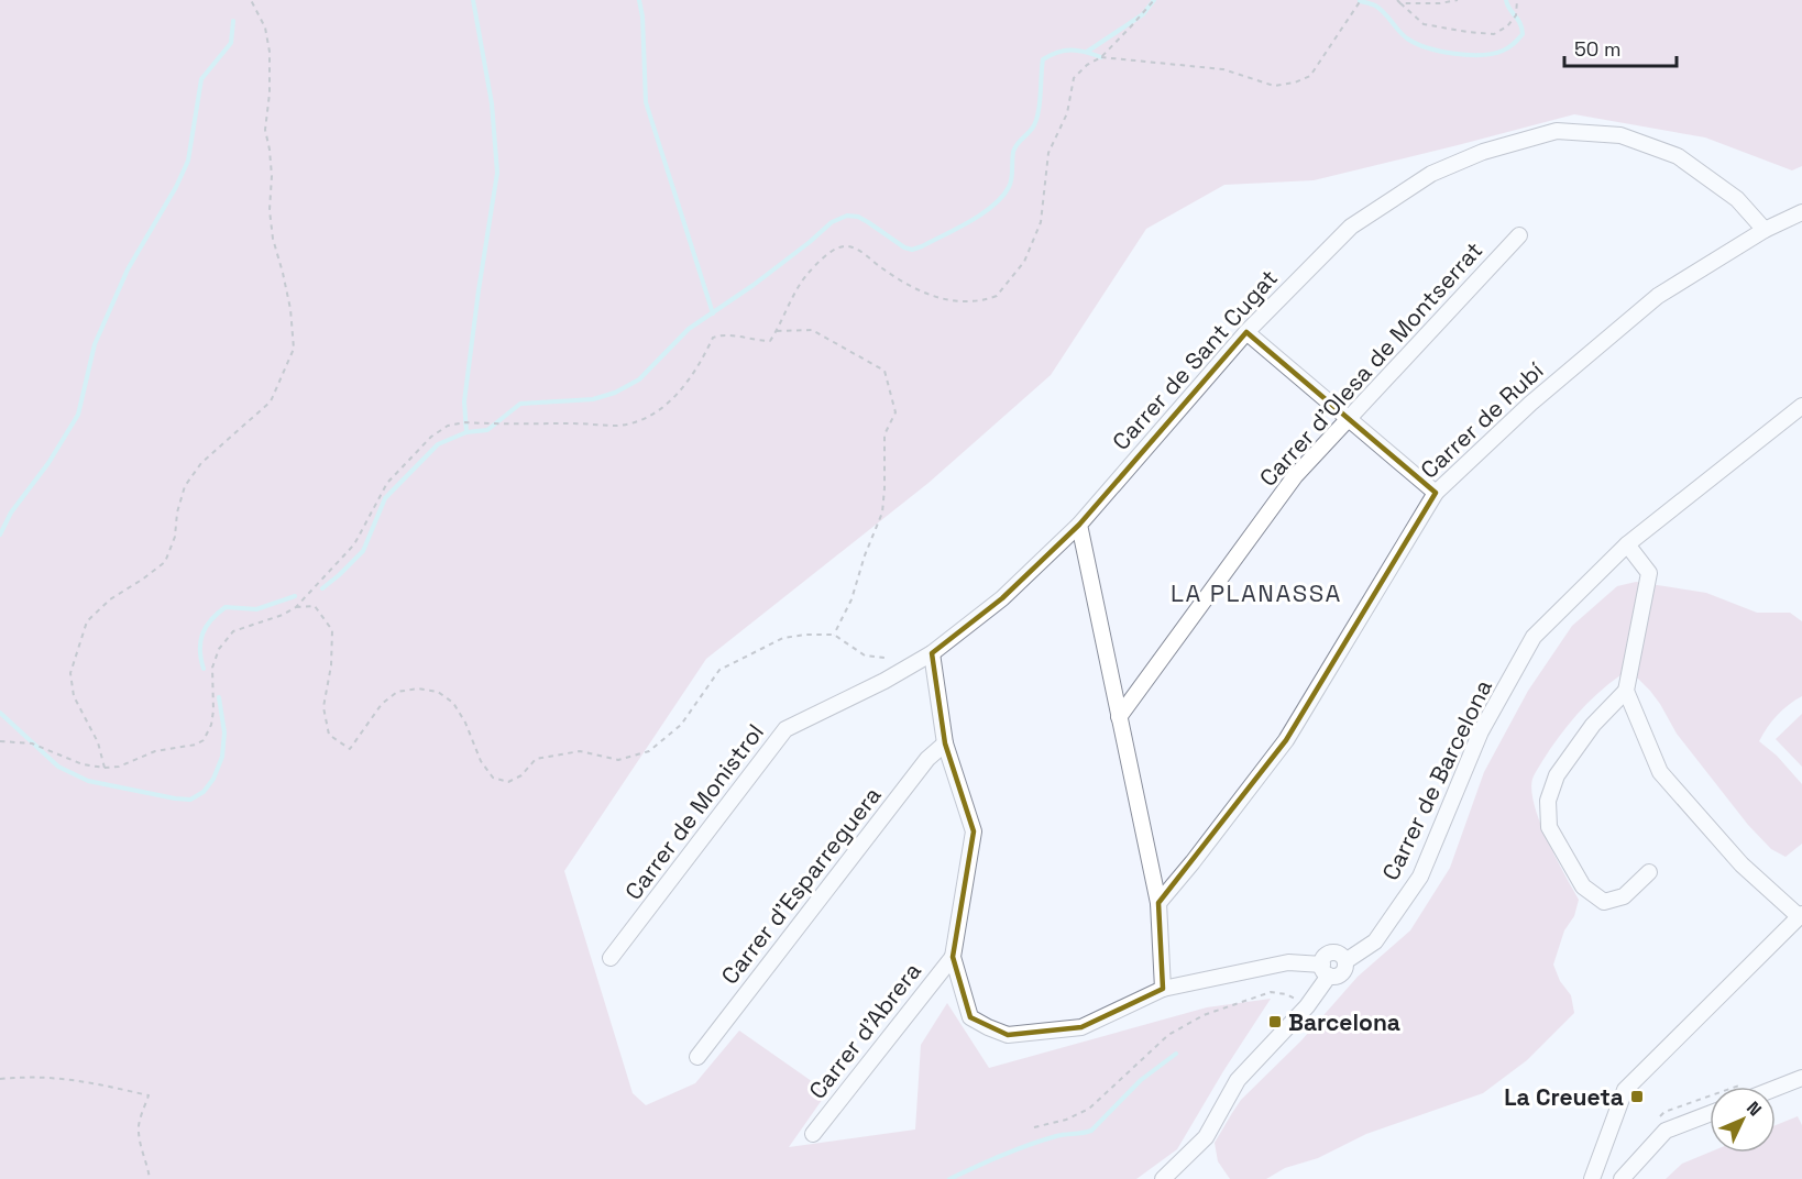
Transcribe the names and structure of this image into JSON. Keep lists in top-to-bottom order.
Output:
{
  "streets": {
    "street": [
      "Carrer de Sant Cugat",
      "Carrer d'Olesa de Montserrat",
      "Carrer de Rubí",
      "Carrer de Barcelona",
      "Carrer de Monistrol",
      "Carrer d'Esparreguera",
      "Carrer d'Abrera"
    ]
  },
  "crossings": [
    ["Carrer de Sant Cugat", "Carrer de Rubí"],
    ["Carrer de Sant Cugat", "Carrer de Monistrol"]
  ],
  "districts": ["LA PLANASSA"],
  "places": {
    "transit": ["Barcelona", "La Creueta"]
  },
  "scale_bar": "50 m",
  "north": "top right"
}
